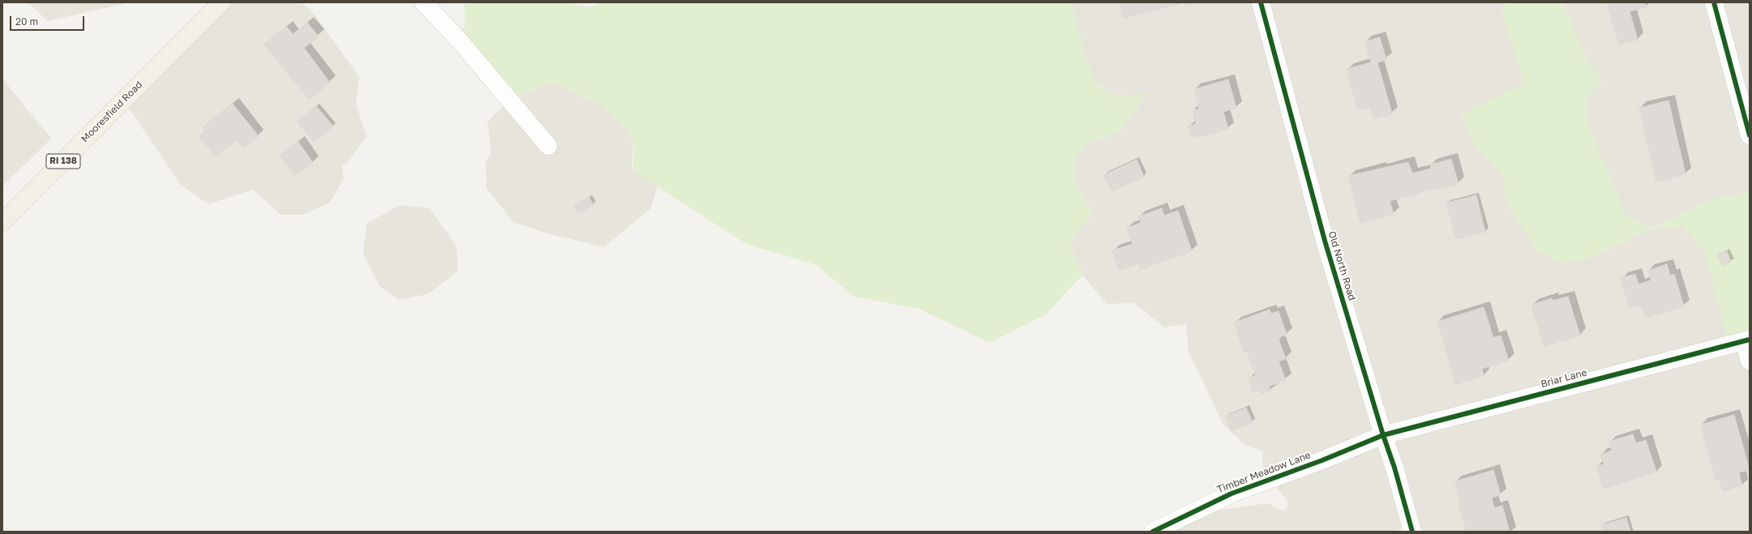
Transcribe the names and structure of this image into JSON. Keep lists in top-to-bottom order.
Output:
{
  "streets": {
    "main road": ["Mooresfield Road", "RI 138"],
    "street": ["Old North Road", "Briar Lane", "Timber Meadow Lane"]
  },
  "crossings": [
    ["Old North Road", "Briar Lane"],
    ["Old North Road", "Timber Meadow Lane"],
    ["Briar Lane", "Timber Meadow Lane"]
  ],
  "scale_bar": "20 m"
}
